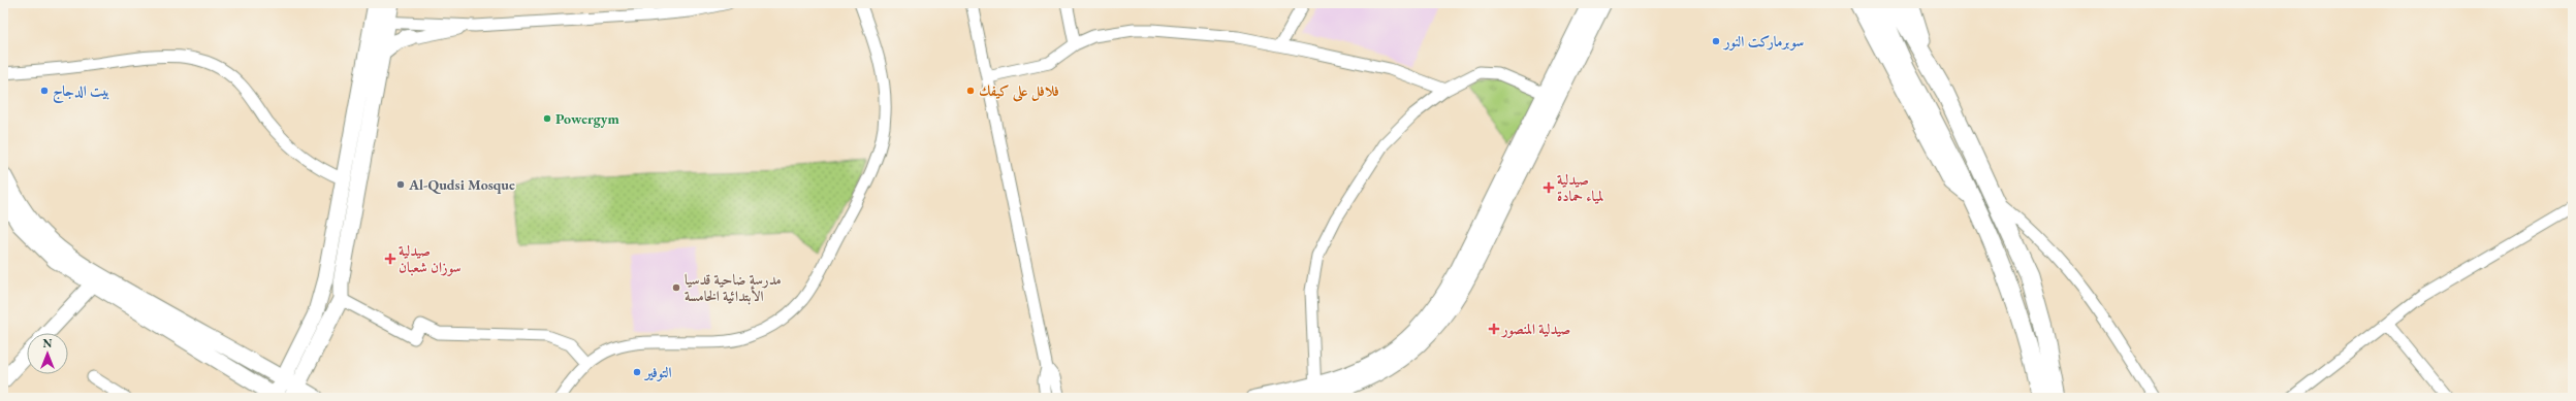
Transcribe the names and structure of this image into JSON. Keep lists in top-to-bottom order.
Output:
{
  "places": {
    "other": [
      "سوبرماركت النور",
      "بيت الدجاج",
      "فلافل على كيفك",
      "Powergym",
      "Al-Qudsi Mosque",
      "مدرسة ضاحية قدسيا الأبتدائية الخامسة",
      "التوفير"
    ],
    "health": ["صيدلية لمياء حمادة", "صيدلية سوزان شعبان", "صيدلية المنصور"]
  },
  "north": "top"
}
